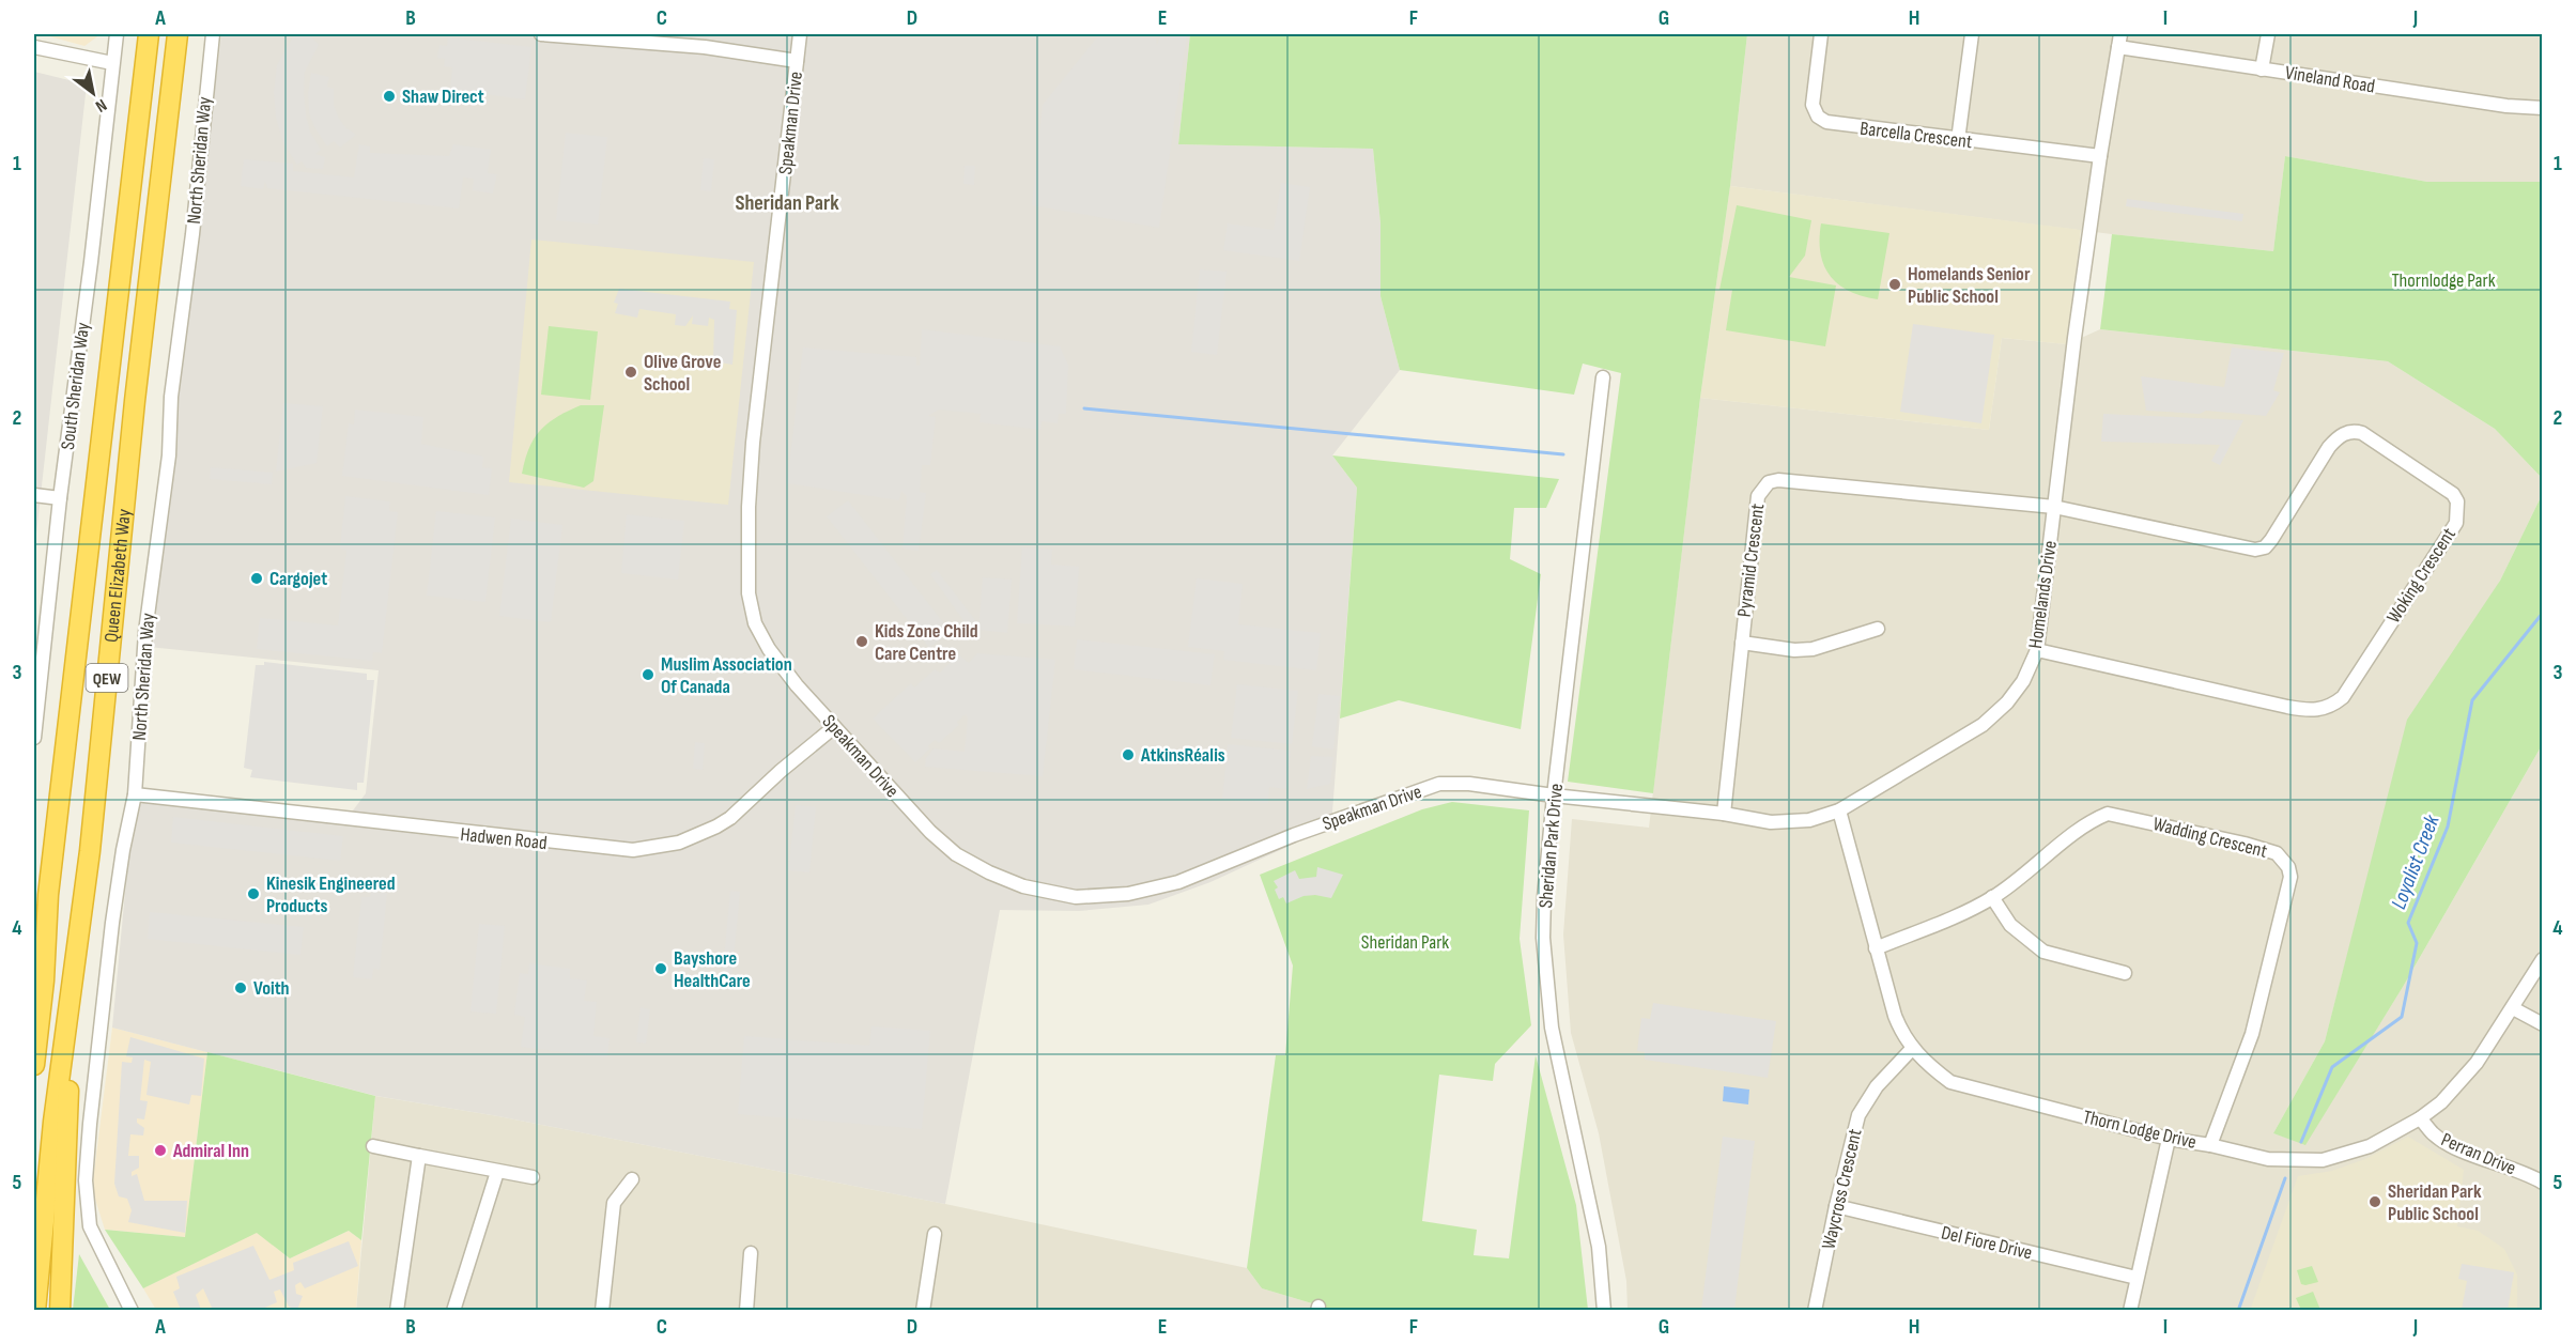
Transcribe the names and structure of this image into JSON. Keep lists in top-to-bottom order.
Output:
{
  "streets": {
    "highway": ["Queen Elizabeth Way", "QEW"],
    "street": [
      "Vineland Road",
      "Speakman Drive",
      "Barcella Crescent",
      "North Sheridan Way",
      "South Sheridan Way",
      "Pyramid Crescent",
      "Woking Crescent",
      "Homelands Drive",
      "Wadding Crescent",
      "Hadwen Road",
      "Sheridan Park Drive",
      "Thorn Lodge Drive",
      "Perran Drive",
      "Waycross Crescent",
      "Del Fiore Drive"
    ]
  },
  "crossings": [
    ["Vineland Road", "Homelands Drive"],
    ["Speakman Drive", "Homelands Drive"],
    ["Speakman Drive", "Hadwen Road"],
    ["Speakman Drive", "Sheridan Park Drive"],
    ["Barcella Crescent", "Homelands Drive"],
    ["North Sheridan Way", "Hadwen Road"],
    ["Pyramid Crescent", "Woking Crescent"],
    ["Pyramid Crescent", "Homelands Drive"],
    ["Woking Crescent", "Homelands Drive"],
    ["Homelands Drive", "Sheridan Park Drive"],
    ["Homelands Drive", "Thorn Lodge Drive"],
    ["Wadding Crescent", "Thorn Lodge Drive"],
    ["Thorn Lodge Drive", "Perran Drive"],
    ["Thorn Lodge Drive", "Waycross Crescent"],
    ["Waycross Crescent", "Del Fiore Drive"]
  ],
  "districts": ["Sheridan Park"],
  "water": ["Loyalist Creek"],
  "parks": ["Thornlodge Park", "Sheridan Park"],
  "places": [
    "Shaw Direct",
    "Homelands Senior Public School",
    "Olive Grove School",
    "Cargojet",
    "Kids Zone Child Care Centre",
    "Muslim Association Of Canada",
    "AtkinsRéalis",
    "Kinesik Engineered Products",
    "Bayshore HealthCare",
    "Voith",
    "Admiral Inn",
    "Sheridan Park Public School"
  ],
  "north": "bottom right",
  "grid": {
    "columns": [
      "A",
      "B",
      "C",
      "D",
      "E",
      "F",
      "G",
      "H",
      "I",
      "J"
    ],
    "rows": [
      "1",
      "2",
      "3",
      "4",
      "5"
    ]
  }
}
